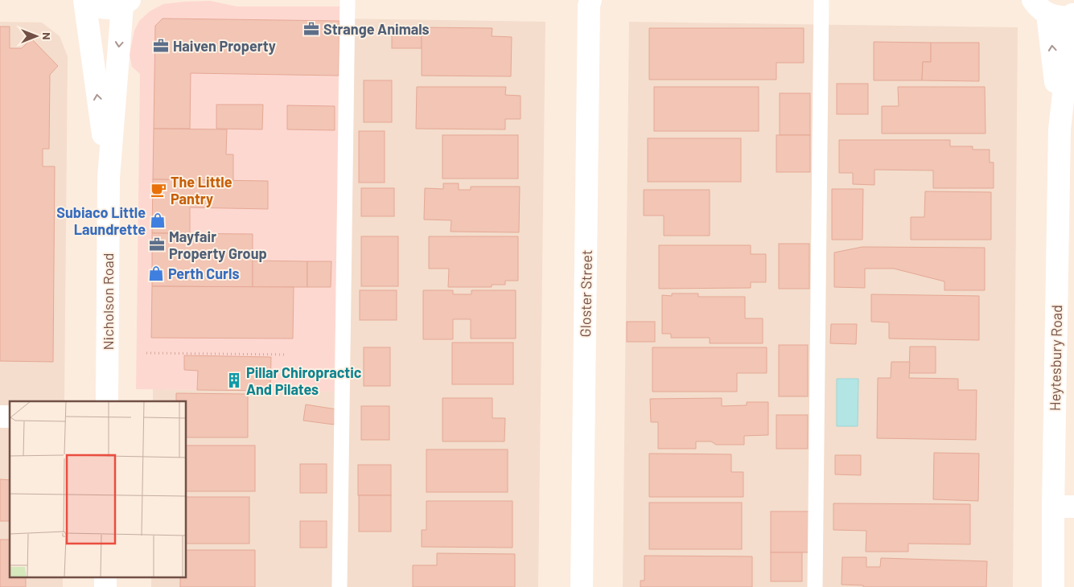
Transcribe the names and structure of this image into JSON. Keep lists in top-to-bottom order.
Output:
{
  "streets": {
    "street": ["Gloster Street", "Nicholson Road", "Heytesbury Road"]
  },
  "places": {
    "office": ["Strange Animals", "Haiven Property", "Mayfair Property Group"],
    "cafe": ["The Little Pantry"],
    "shop": ["Subiaco Little Laundrette", "Perth Curls"],
    "building": ["Pillar Chiropractic And Pilates"]
  },
  "north": "right"
}
